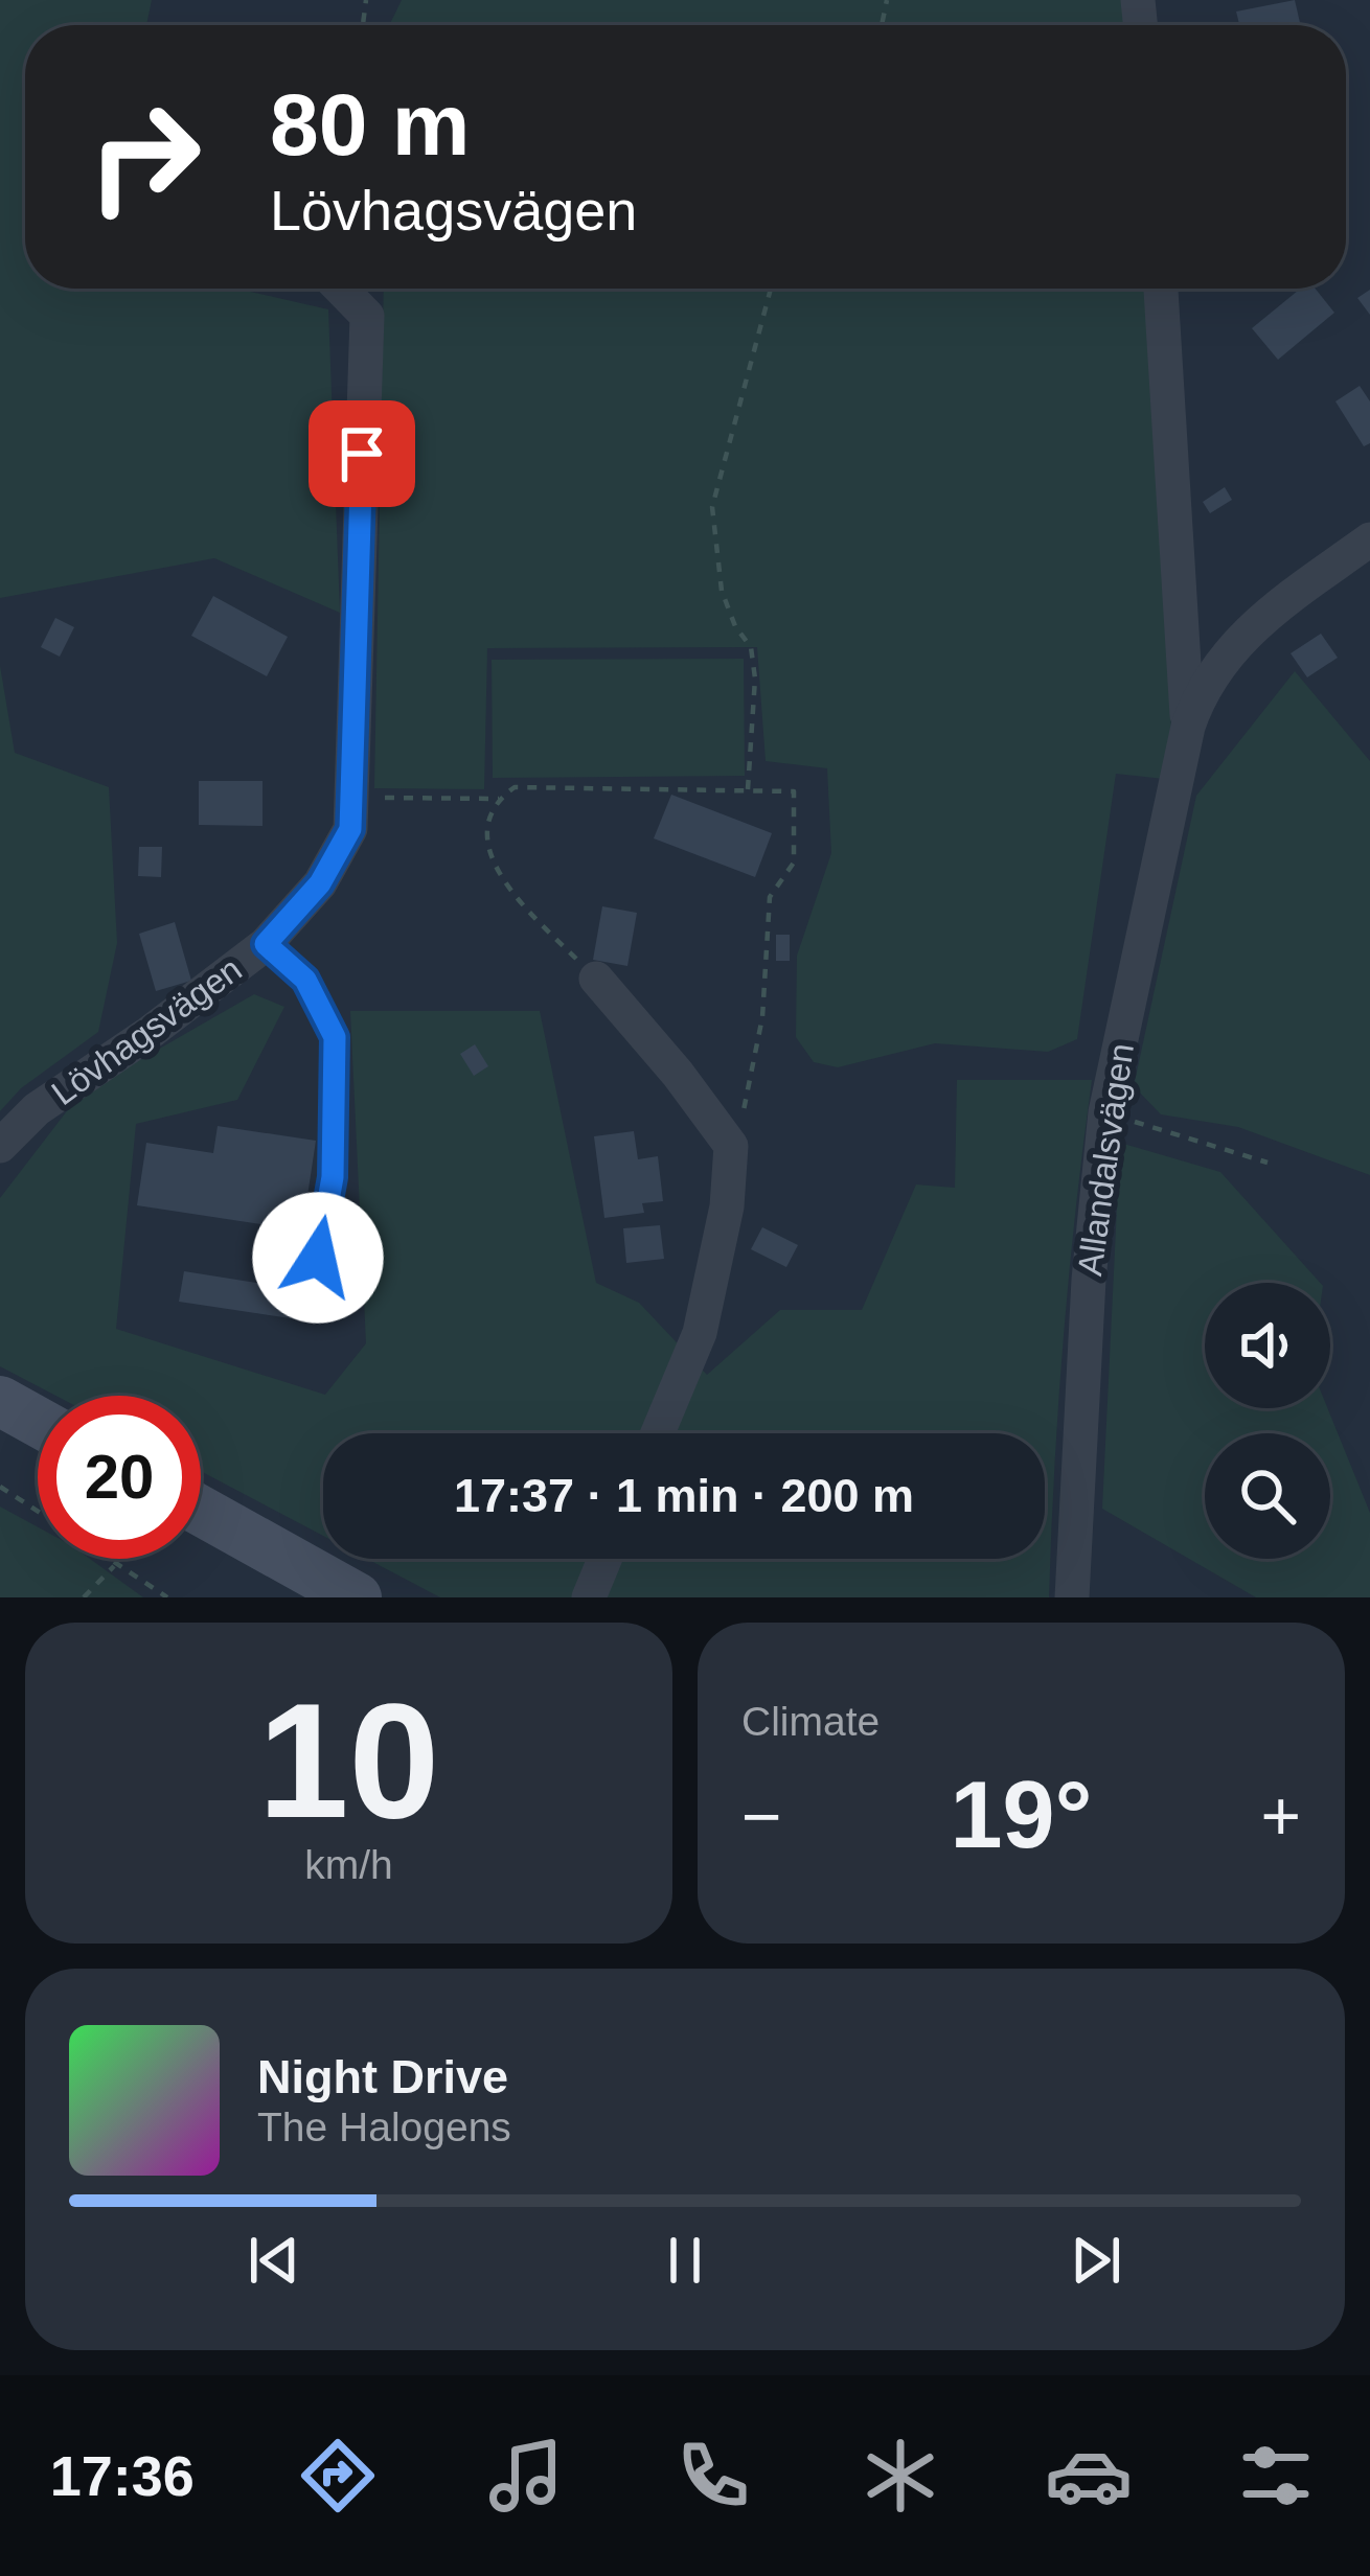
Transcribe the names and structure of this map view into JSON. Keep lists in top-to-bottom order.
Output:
{
  "streets": {
    "street": ["Lövhagsvägen", "Allandalsvägen"]
  },
  "page": {
    "turn": ["80 m", "Lövhagsvägen"],
    "limit": "20",
    "trip": "17:37 · 1 min · 200 m",
    "tile": [
      ["10", "km/h"],
      "Climate"
    ],
    "heat": ["−", "19°", "+"],
    "song": ["Night Drive", "The Halogens"],
    "tabs": "17:36"
  }
}
